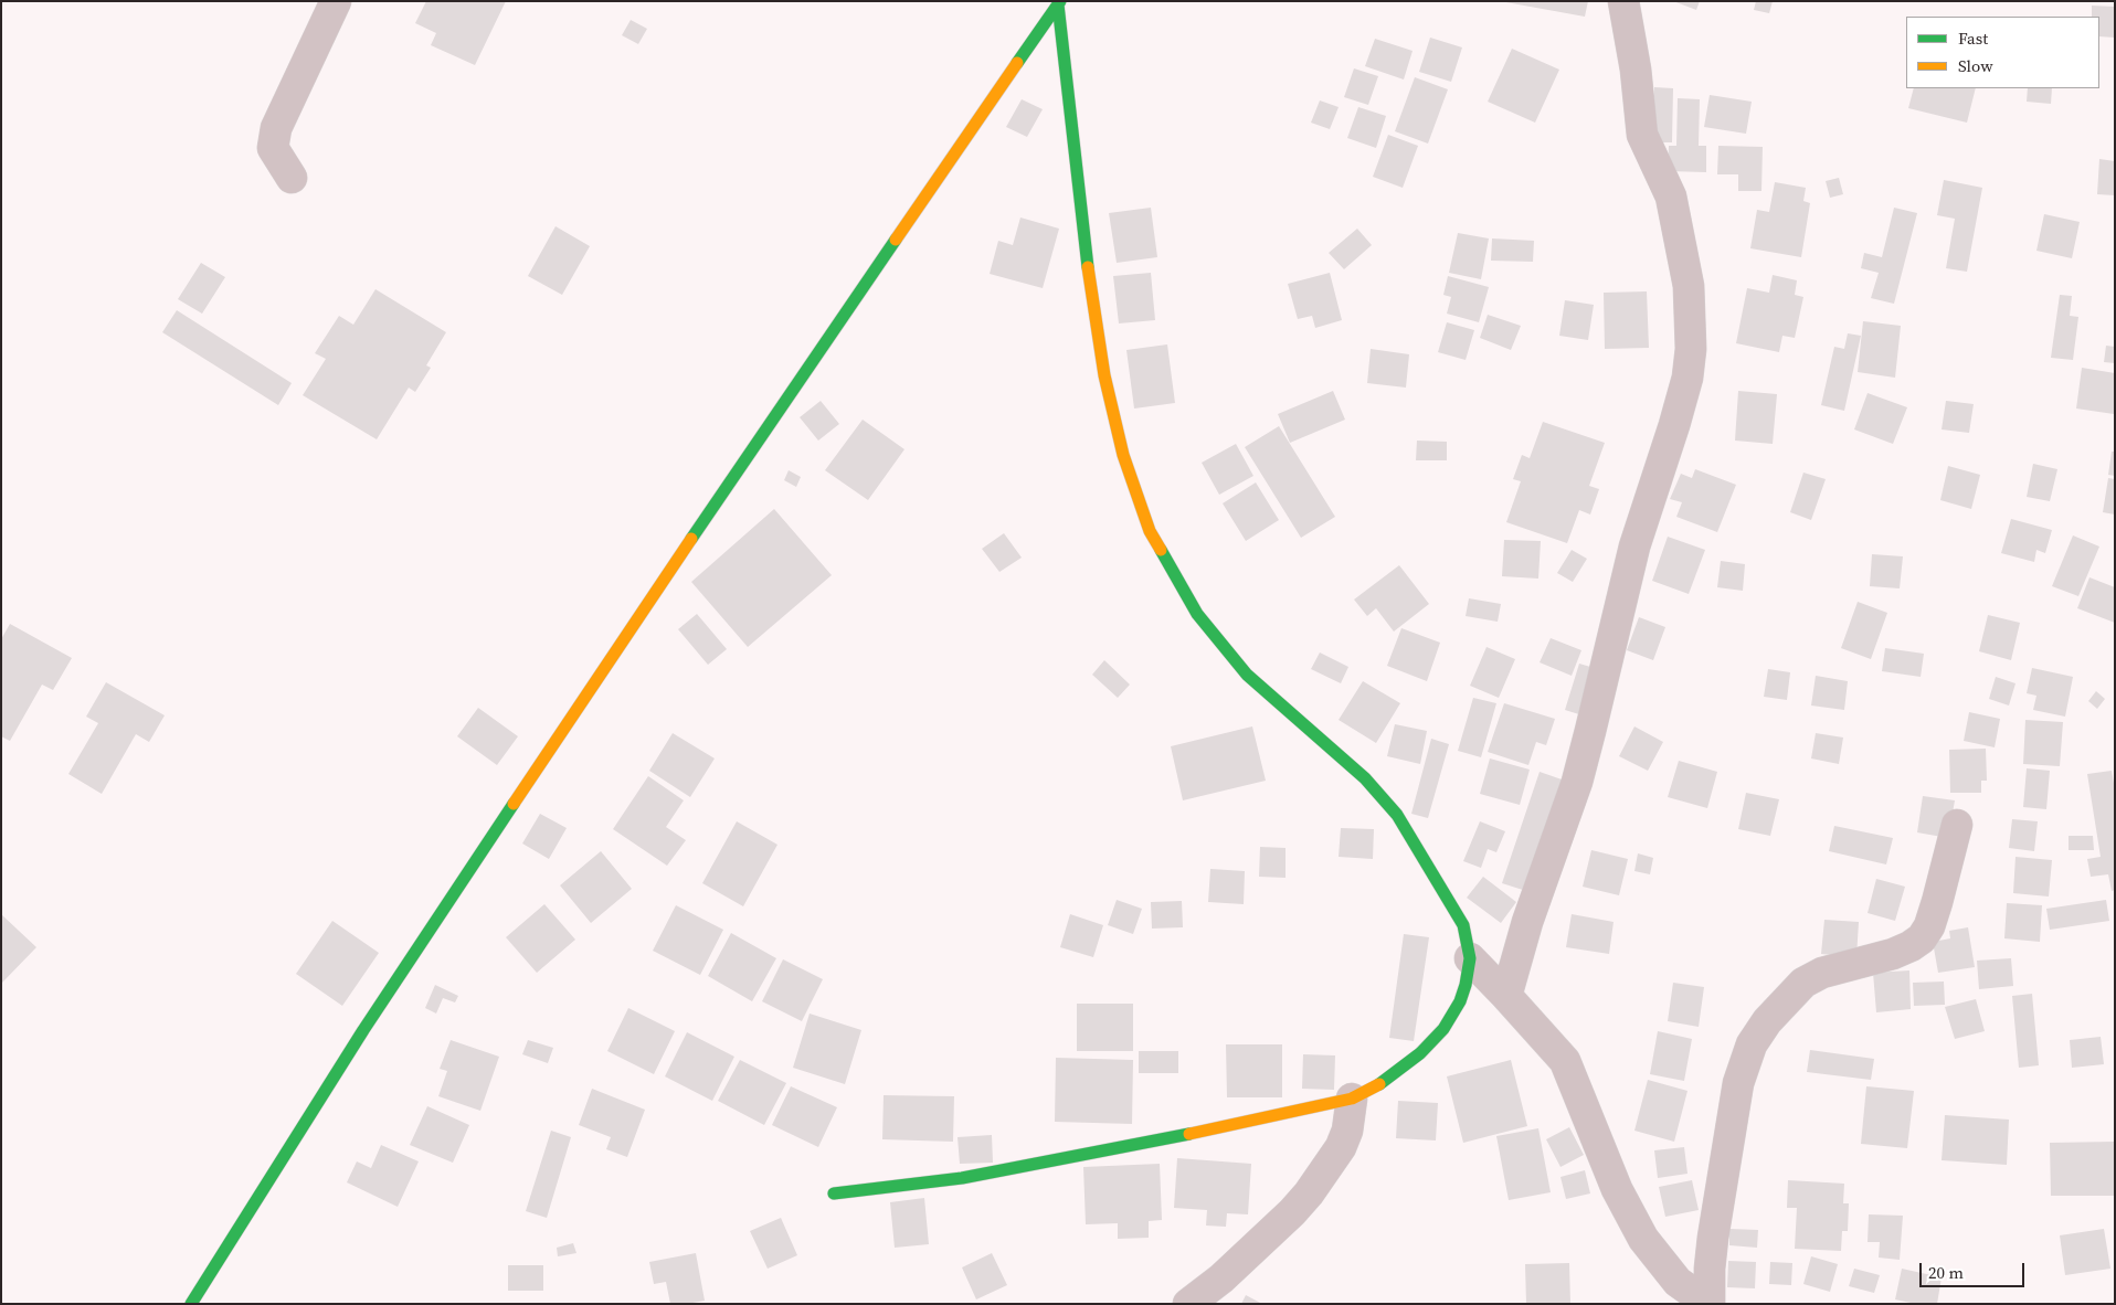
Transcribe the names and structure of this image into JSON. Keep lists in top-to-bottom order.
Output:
{
  "legend": ["Fast", "Slow"],
  "scale_bar": "20 m"
}
